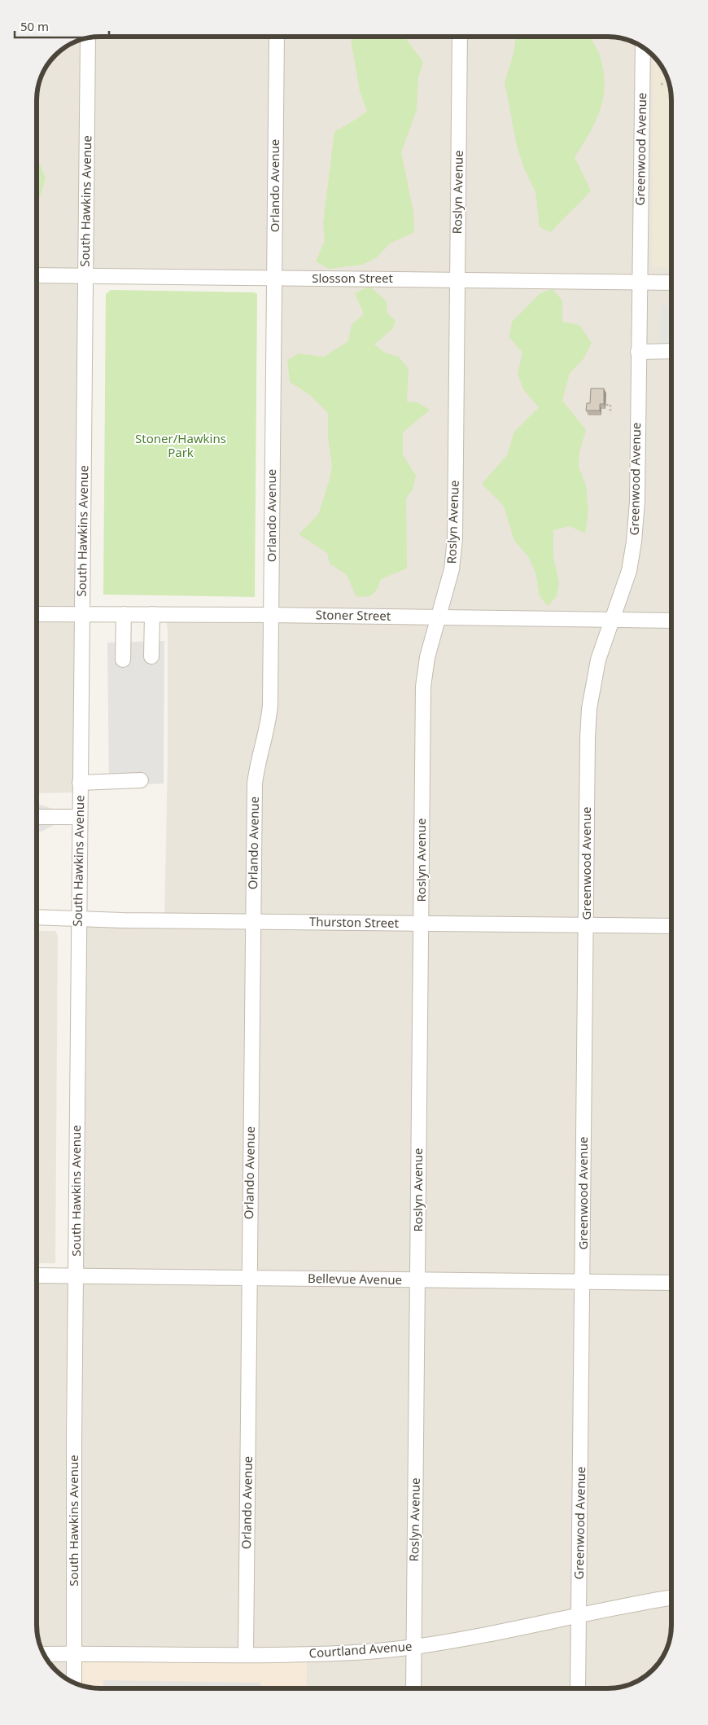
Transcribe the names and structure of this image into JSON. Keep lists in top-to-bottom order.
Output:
{
  "streets": {
    "street": [
      "Greenwood Avenue",
      "Orlando Avenue",
      "Roslyn Avenue",
      "South Hawkins Avenue",
      "Slosson Street",
      "Stoner Street",
      "Thurston Street",
      "Bellevue Avenue",
      "Courtland Avenue"
    ]
  },
  "crossings": [
    ["Greenwood Avenue", "Slosson Street"],
    ["Greenwood Avenue", "Stoner Street"],
    ["Greenwood Avenue", "Thurston Street"],
    ["Greenwood Avenue", "Bellevue Avenue"],
    ["Greenwood Avenue", "Courtland Avenue"],
    ["Orlando Avenue", "Slosson Street"],
    ["Orlando Avenue", "Stoner Street"],
    ["Orlando Avenue", "Thurston Street"],
    ["Orlando Avenue", "Bellevue Avenue"],
    ["Orlando Avenue", "Courtland Avenue"],
    ["Roslyn Avenue", "Slosson Street"],
    ["Roslyn Avenue", "Stoner Street"],
    ["Roslyn Avenue", "Thurston Street"],
    ["Roslyn Avenue", "Bellevue Avenue"],
    ["Roslyn Avenue", "Courtland Avenue"],
    ["South Hawkins Avenue", "Slosson Street"],
    ["South Hawkins Avenue", "Stoner Street"],
    ["South Hawkins Avenue", "Thurston Street"],
    ["South Hawkins Avenue", "Bellevue Avenue"],
    ["South Hawkins Avenue", "Courtland Avenue"]
  ],
  "parks": ["Stoner/Hawkins Park"],
  "scale_bar": "50 m"
}
